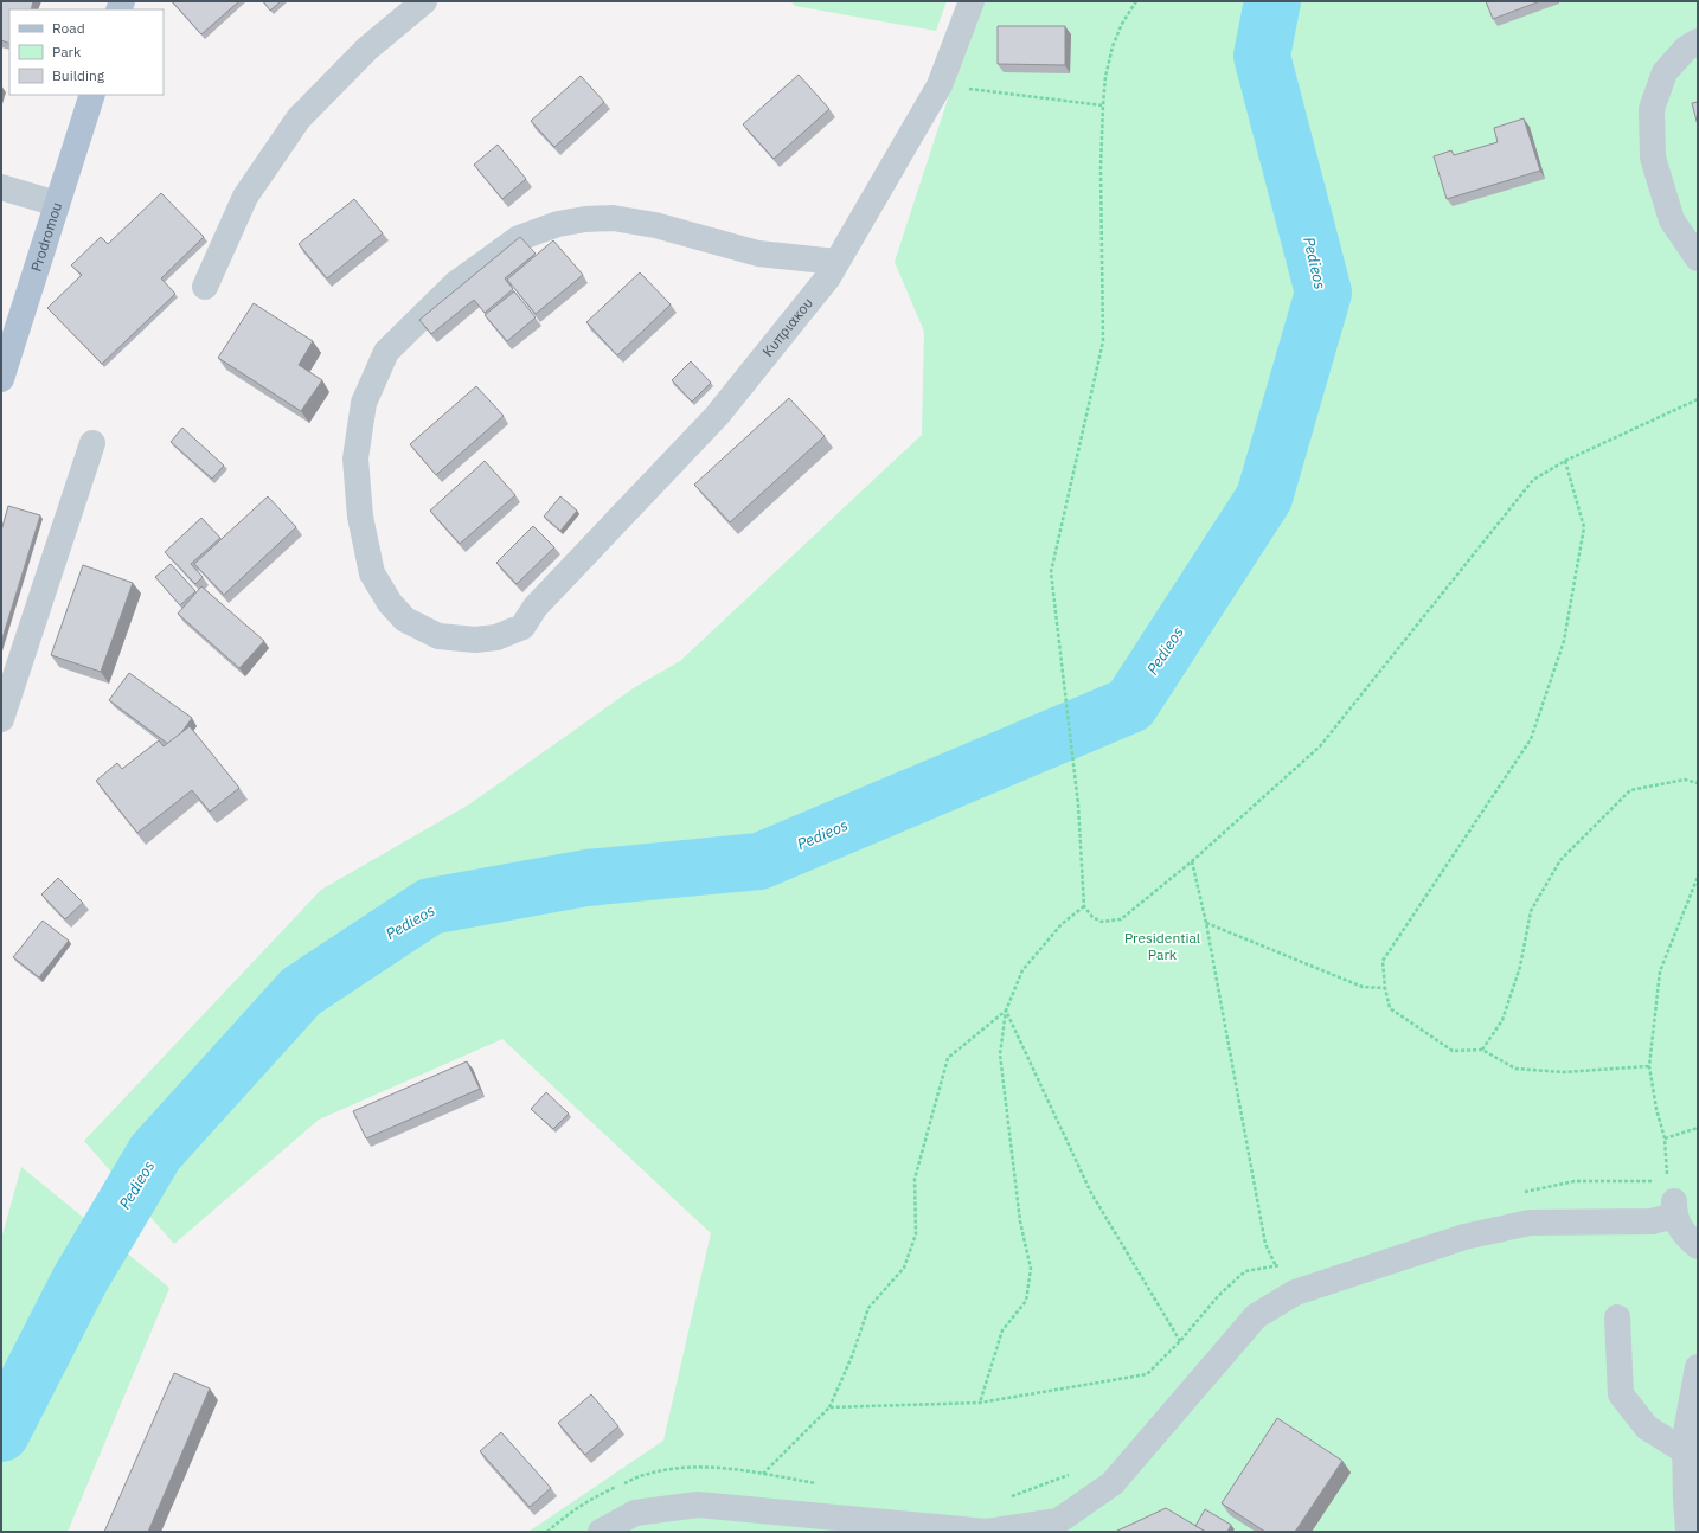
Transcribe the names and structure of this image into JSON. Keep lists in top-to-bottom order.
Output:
{
  "streets": {
    "main road": ["Prodromou"],
    "street": ["Κυπριακου"]
  },
  "water": ["Pedieos"],
  "parks": ["Presidential Park"],
  "legend": ["Road", "Park", "Building"]
}
